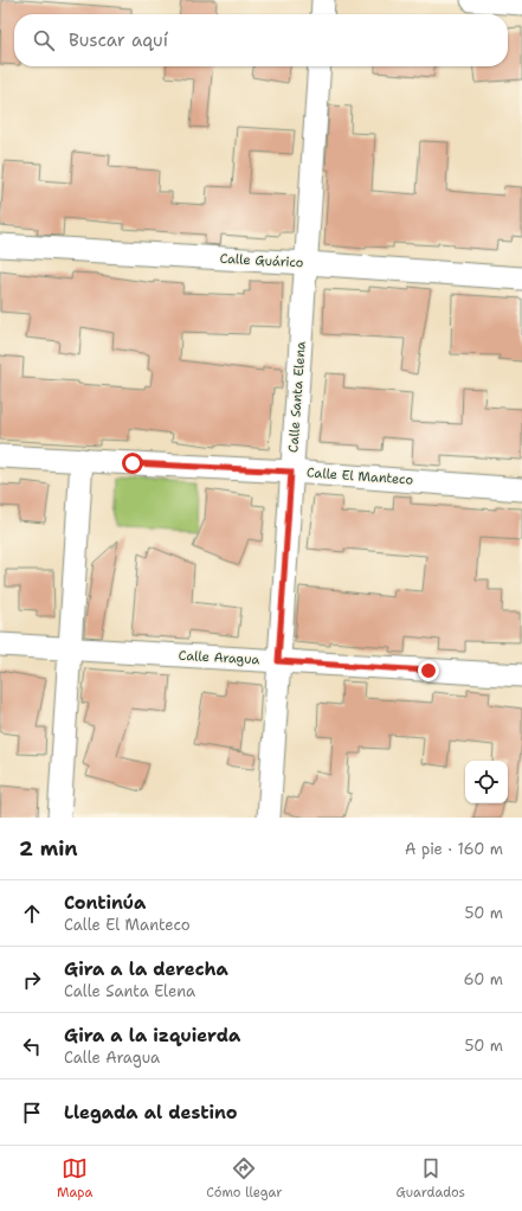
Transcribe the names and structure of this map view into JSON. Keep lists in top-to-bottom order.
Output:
{
  "streets": {
    "street": [
      "Calle Guárico",
      "Calle Santa Elena",
      "Calle El Manteco",
      "Calle Aragua"
    ]
  },
  "crossings": [
    ["Calle Guárico", "Calle Santa Elena"],
    ["Calle Santa Elena", "Calle El Manteco"],
    ["Calle Santa Elena", "Calle Aragua"]
  ],
  "page": {
    "search": "Buscar aquí",
    "heading": ["2 min", "A pie · 160 m"],
    "list": [
      ["Continúa", "Calle El Manteco", "50 m"],
      ["Gira a la derecha", "Calle Santa Elena", "60 m"],
      ["Gira a la izquierda", "Calle Aragua", "50 m"],
      "Llegada al destino"
    ],
    "nav": ["Mapa", "Cómo llegar", "Guardados"]
  }
}
